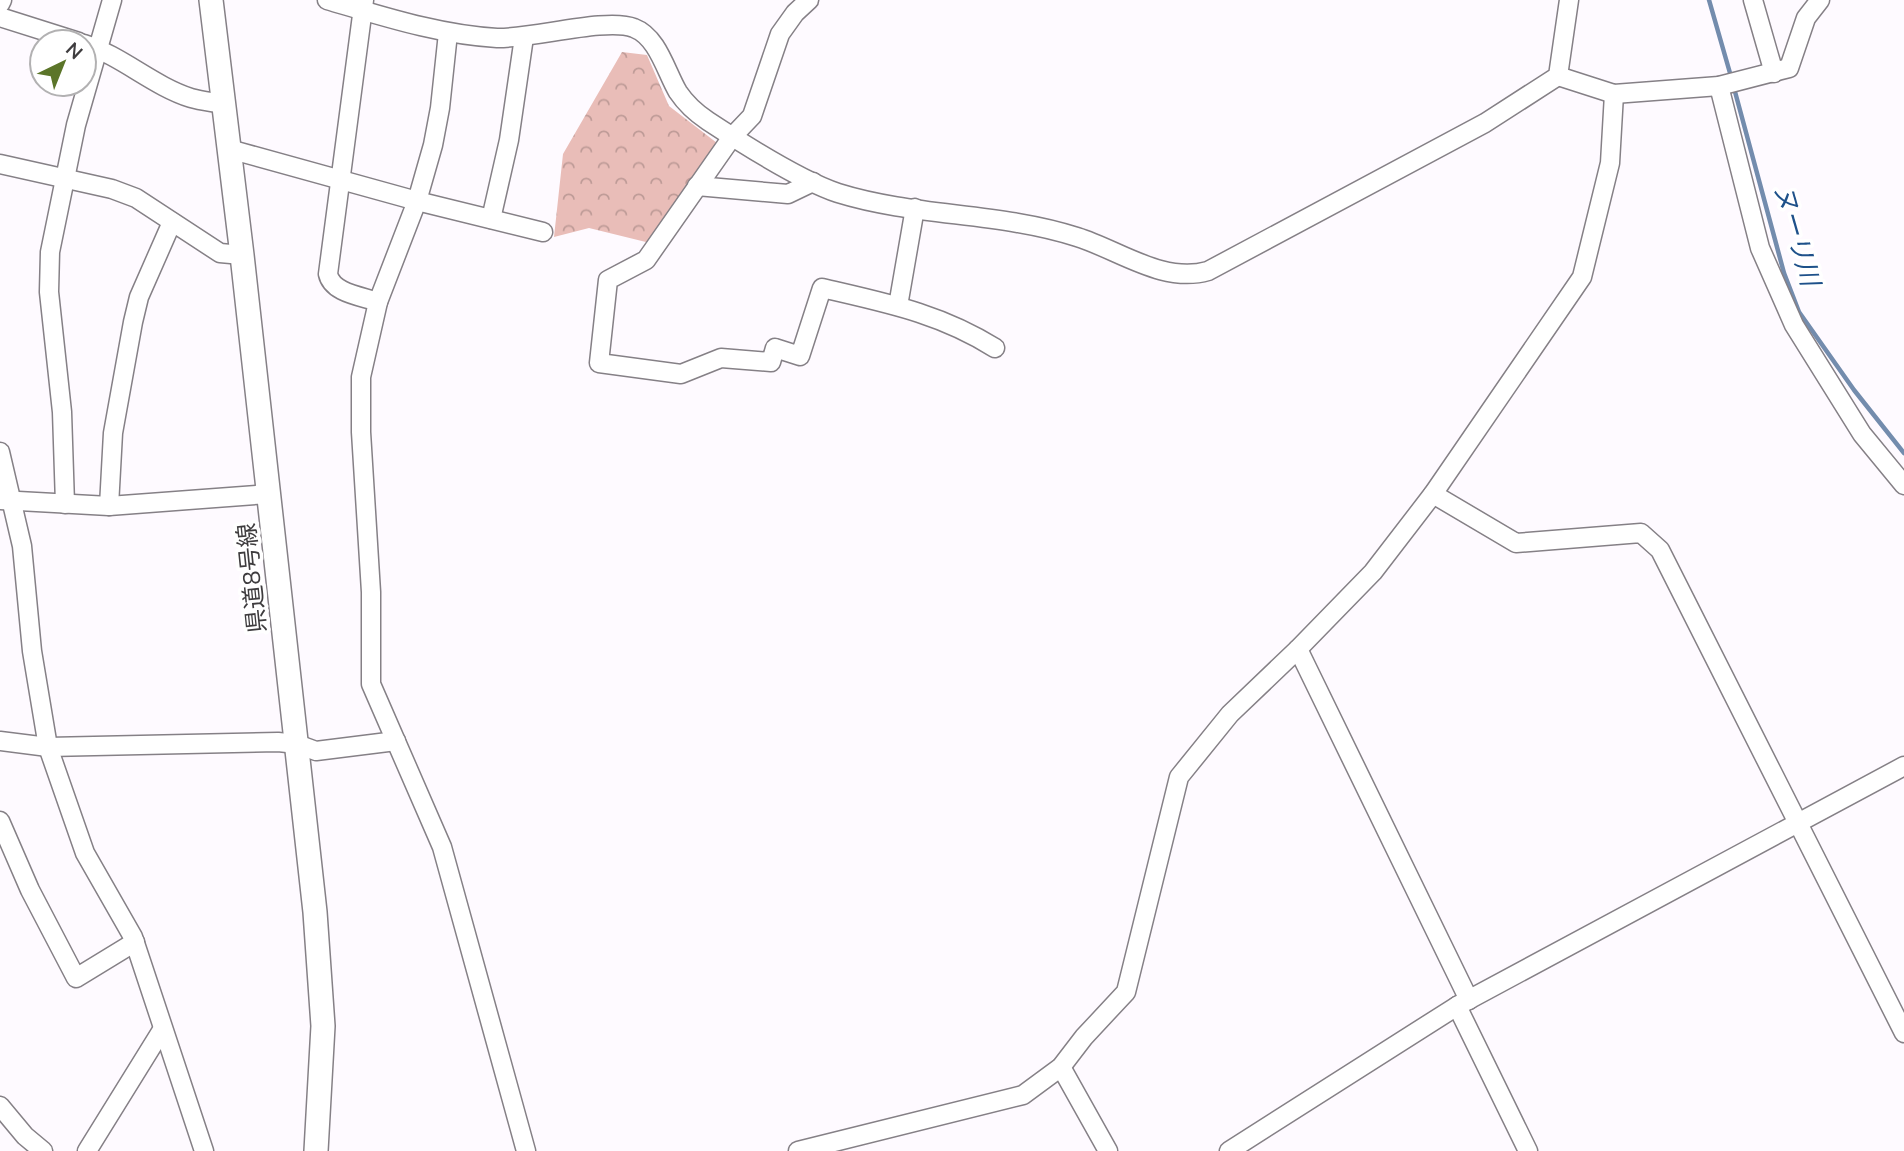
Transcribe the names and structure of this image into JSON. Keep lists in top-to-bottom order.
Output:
{
  "streets": {
    "main road": ["県道8号線"]
  },
  "water": ["ヌーリ川"],
  "north": "top right"
}
